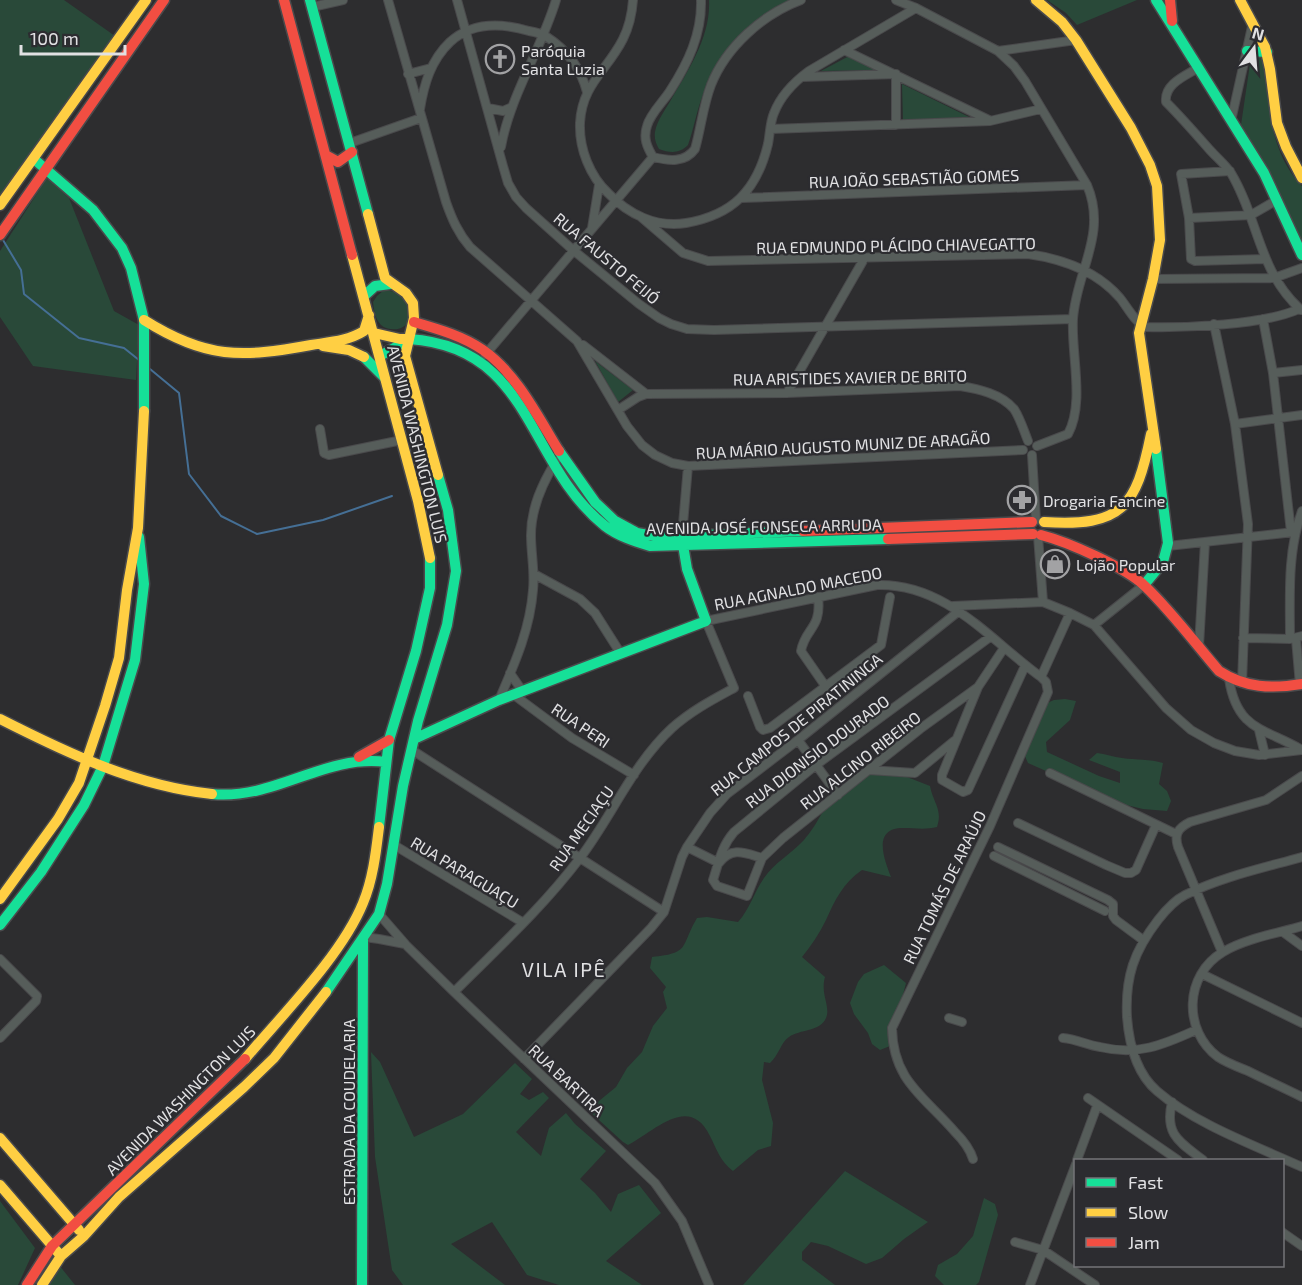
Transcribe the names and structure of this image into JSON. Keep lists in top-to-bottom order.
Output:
{
  "streets": {
    "main road": [
      "AVENIDA WASHINGTON LUIS",
      "AVENIDA JOSÉ FONSECA ARRUDA",
      "RUA AGNALDO MACEDO",
      "ESTRADA DA COUDELARIA"
    ],
    "street": [
      "RUA JOÃO SEBASTIÃO GOMES",
      "RUA EDMUNDO PLÁCIDO CHIAVEGATTO",
      "RUA FAUSTO FEIJÓ",
      "RUA ARISTIDES XAVIER DE BRITO",
      "RUA MÁRIO AUGUSTO MUNIZ DE ARAGÃO",
      "RUA CAMPOS DE PIRATININGA",
      "RUA PERI",
      "RUA DIONISIO DOURADO",
      "RUA ALCINO RIBEIRO",
      "RUA MECIAÇU",
      "RUA PARAGUAÇU",
      "RUA TOMÁS DE ARAÚJO",
      "RUA BARTIRA"
    ]
  },
  "crossings": [
    ["RUA ARISTIDES XAVIER DE BRITO", "RUA MÁRIO AUGUSTO MUNIZ DE ARAGÃO"],
    ["AVENIDA WASHINGTON LUIS", "AVENIDA JOSÉ FONSECA ARRUDA"],
    ["AVENIDA WASHINGTON LUIS", "RUA AGNALDO MACEDO"],
    ["AVENIDA WASHINGTON LUIS", "RUA PARAGUAÇU"],
    ["AVENIDA WASHINGTON LUIS", "RUA BARTIRA"],
    ["AVENIDA WASHINGTON LUIS", "ESTRADA DA COUDELARIA"],
    ["RUA AGNALDO MACEDO", "RUA PERI"],
    ["RUA AGNALDO MACEDO", "RUA MECIAÇU"],
    ["RUA AGNALDO MACEDO", "RUA TOMÁS DE ARAÚJO"],
    ["RUA PERI", "RUA MECIAÇU"],
    ["RUA DIONISIO DOURADO", "RUA ALCINO RIBEIRO"],
    ["RUA MECIAÇU", "RUA PARAGUAÇU"],
    ["RUA MECIAÇU", "RUA BARTIRA"]
  ],
  "districts": ["VILA IPÊ"],
  "places": {
    "church": ["Paróquia Santa Luzia"],
    "pharmacy": ["Drogaria Fancine"],
    "shop": ["Lojão Popular"]
  },
  "legend": ["Fast", "Slow", "Jam"],
  "scale_bar": "100 m",
  "north": "top"
}
